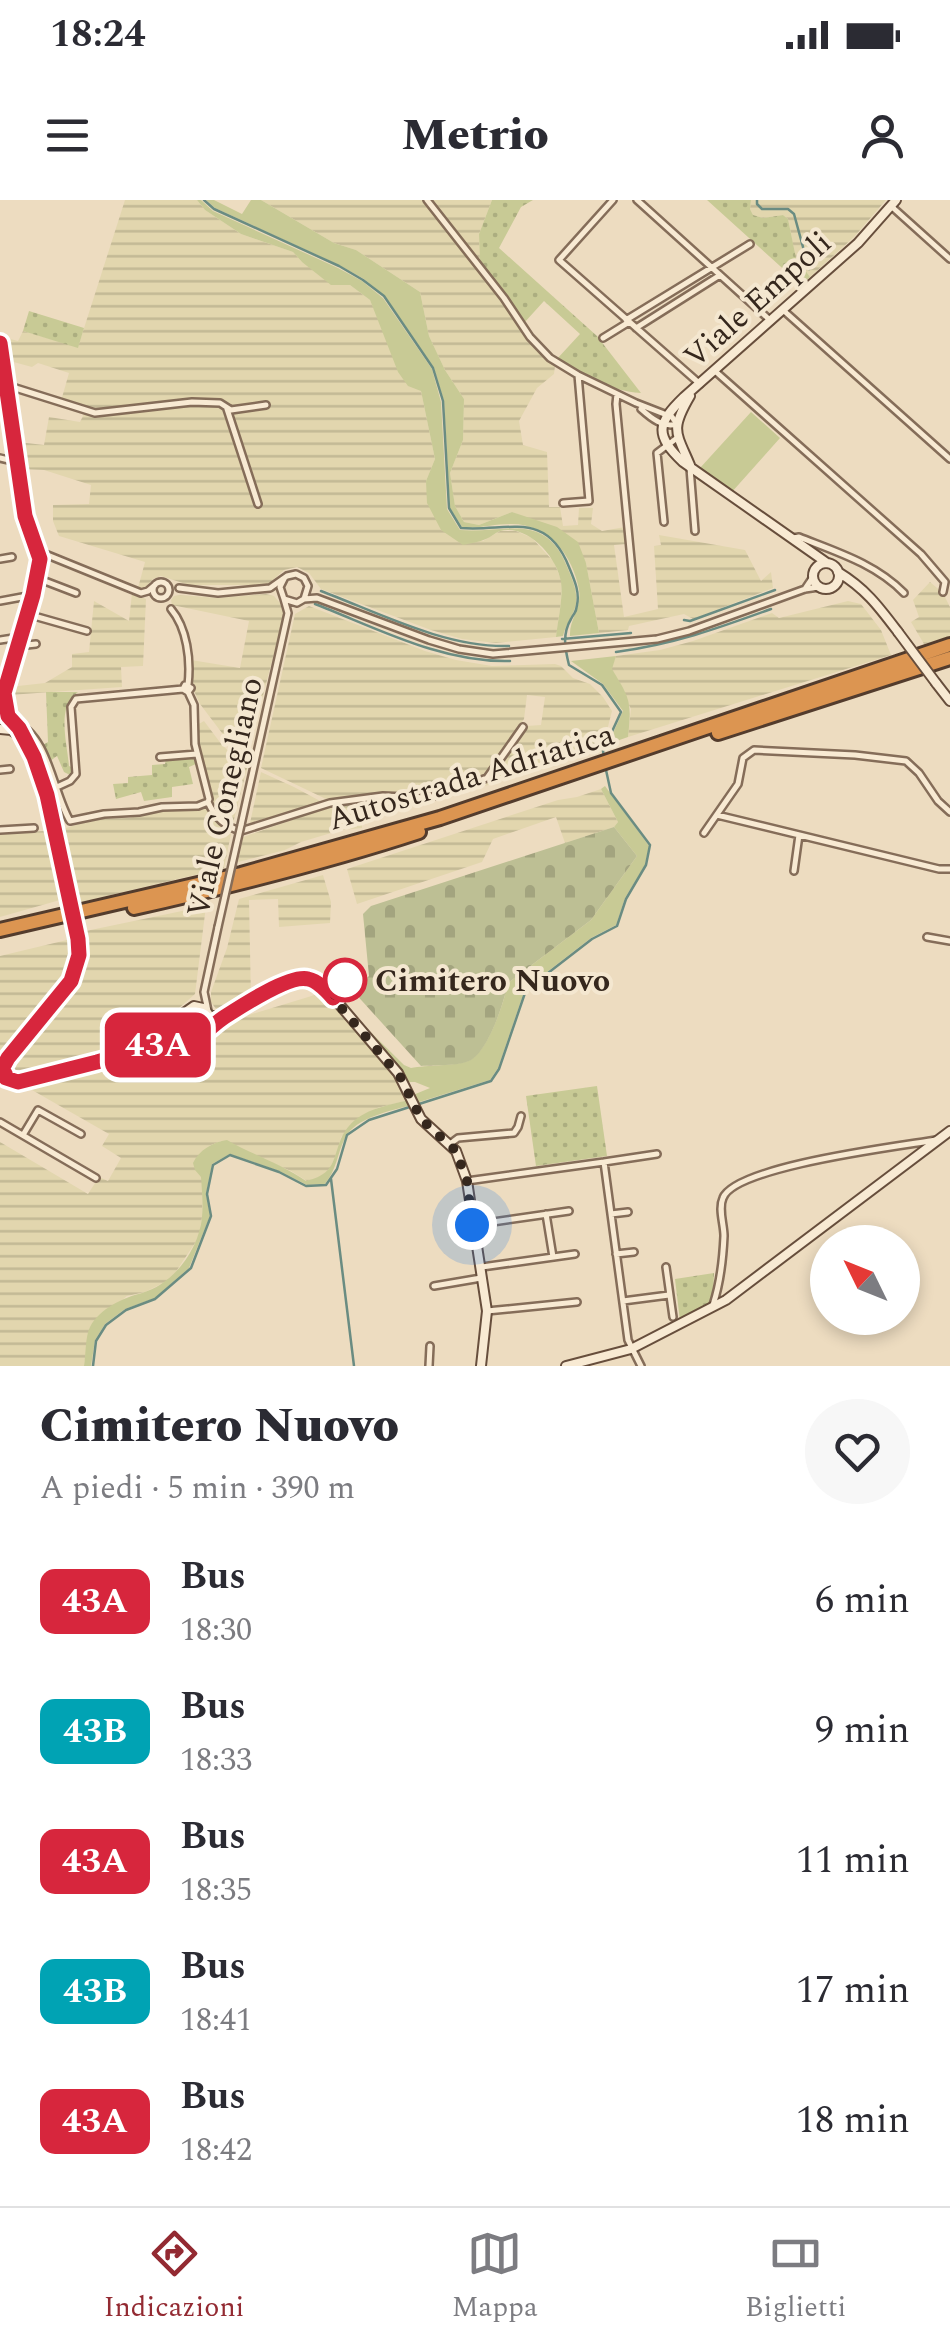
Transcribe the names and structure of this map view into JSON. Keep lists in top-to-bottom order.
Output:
{
  "streets": {
    "highway": ["Autostrada Adriatica"],
    "street": ["Viale Empoli", "Viale Conegliano"]
  },
  "places": ["Cimitero Nuovo"],
  "lines": ["bus line 43A"],
  "north": "top left",
  "page": {
    "status": "18:24",
    "header": "Metrio",
    "on_map": "43A",
    "heading": ["Cimitero Nuovo", "A piedi · 5 min · 390 m"],
    "list": [
      {
        "mark": "43A",
        "name": "Bus",
        "note": "18:30",
        "value": "6 min"
      },
      {
        "mark": "43B",
        "name": "Bus",
        "note": "18:33",
        "value": "9 min"
      },
      {
        "mark": "43A",
        "name": "Bus",
        "note": "18:35",
        "value": "11 min"
      },
      {
        "mark": "43B",
        "name": "Bus",
        "note": "18:41",
        "value": "17 min"
      },
      {
        "mark": "43A",
        "name": "Bus",
        "note": "18:42",
        "value": "18 min"
      }
    ],
    "tabs": ["Indicazioni", "Mappa", "Biglietti"]
  }
}
